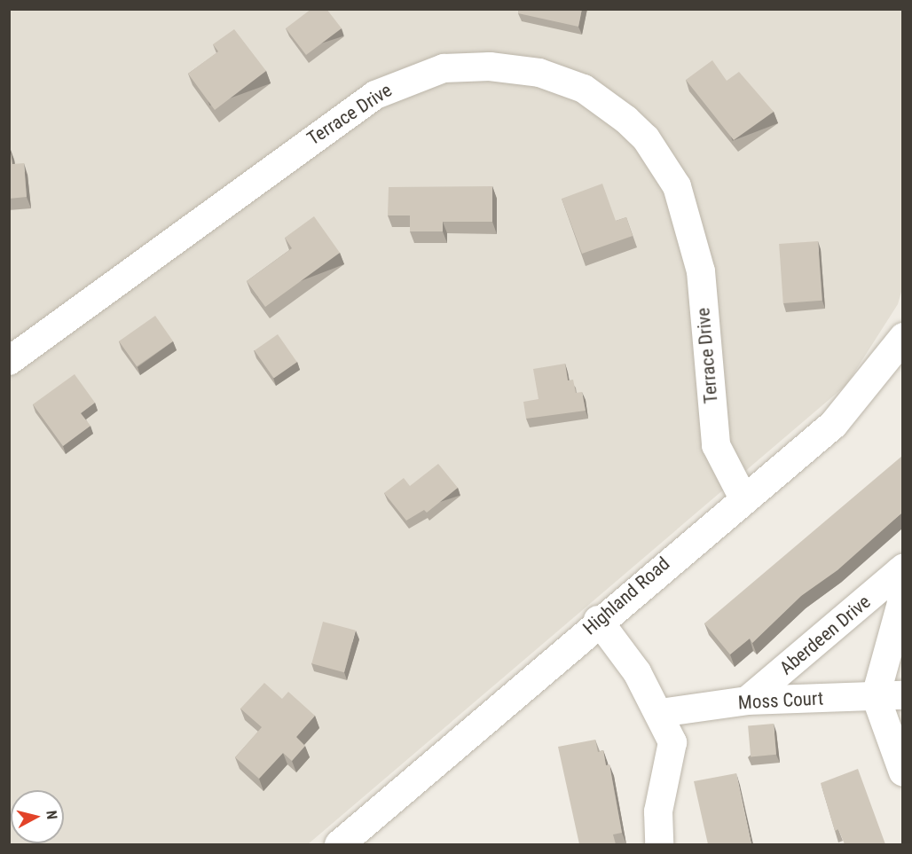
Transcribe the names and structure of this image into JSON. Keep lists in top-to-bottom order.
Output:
{
  "streets": {
    "street": [
      "Terrace Drive",
      "Highland Road",
      "Aberdeen Drive",
      "Moss Court"
    ]
  },
  "crossings": [
    ["Terrace Drive", "Highland Road"],
    ["Aberdeen Drive", "Moss Court"]
  ],
  "north": "right"
}
